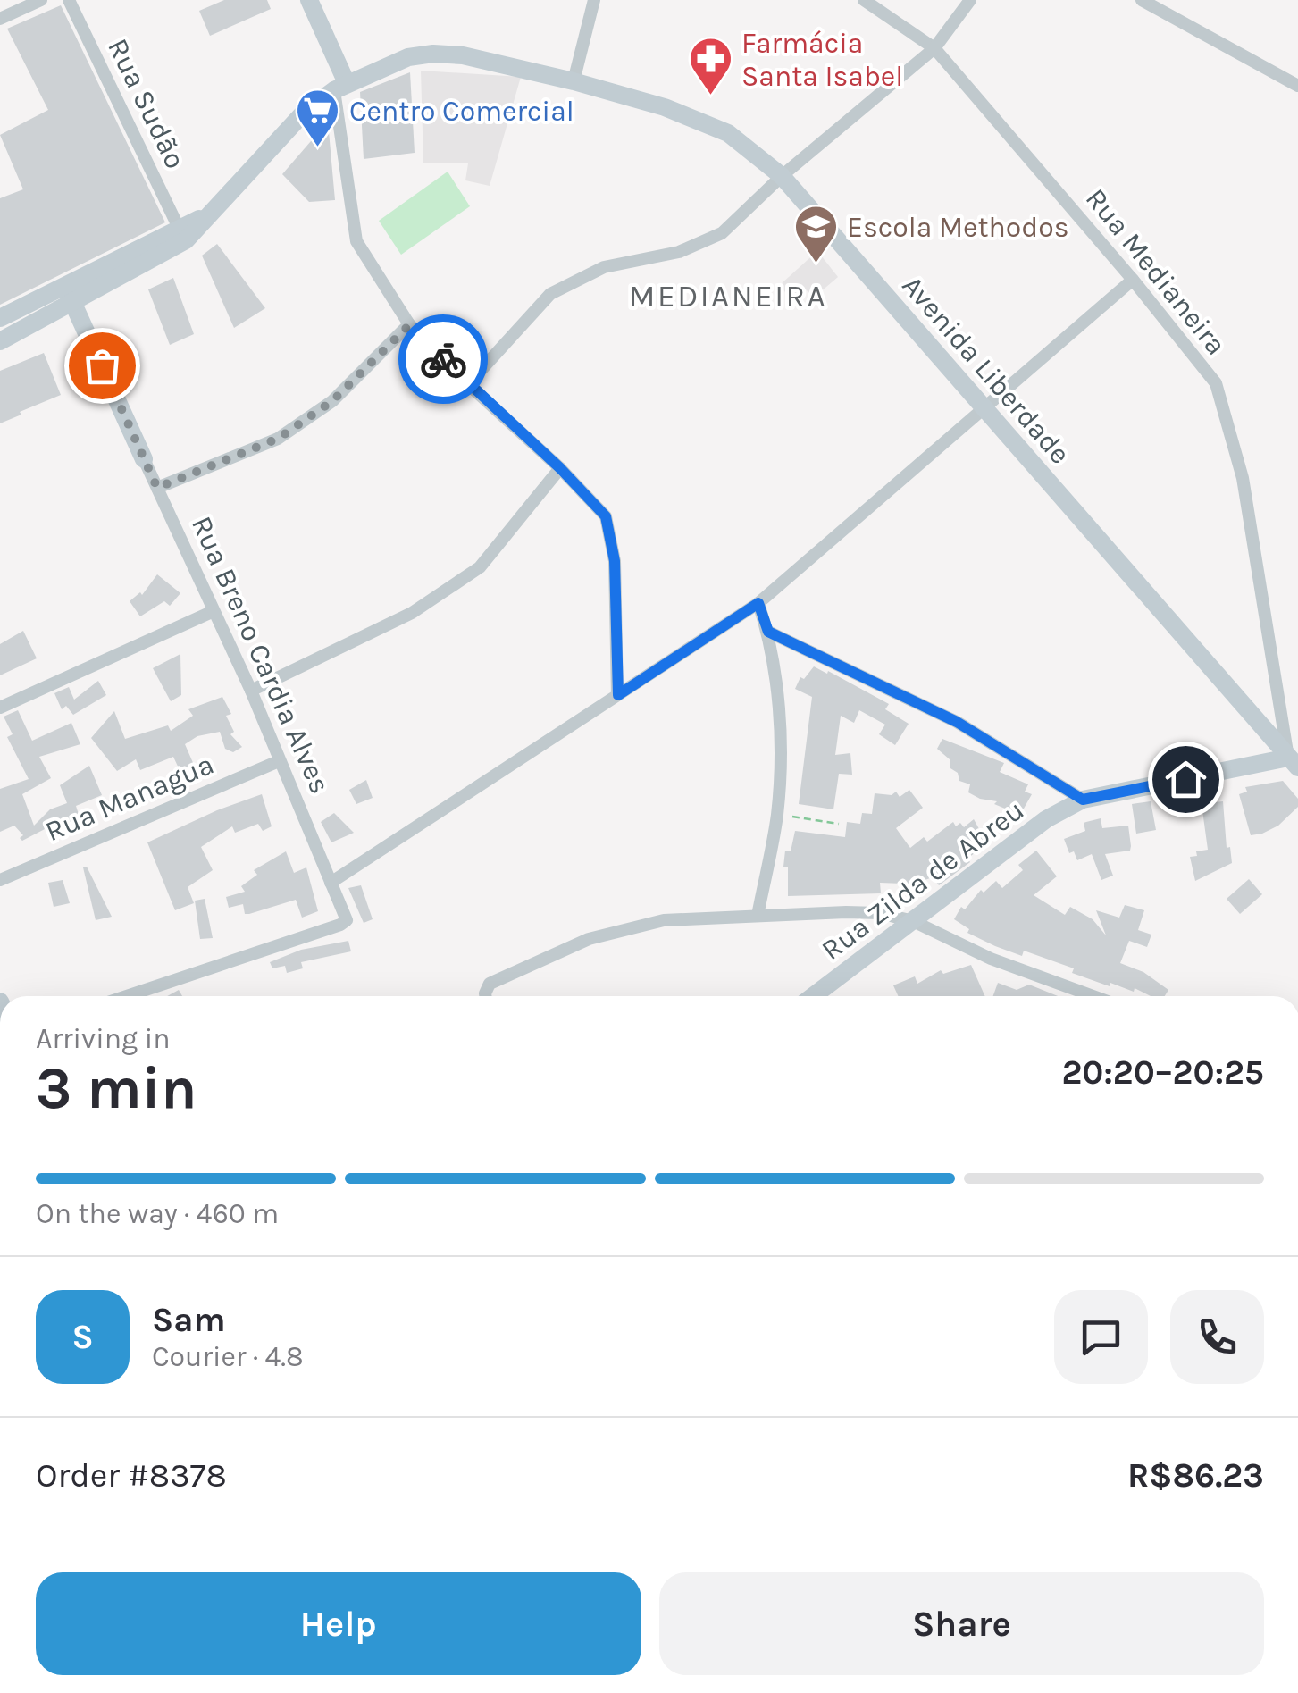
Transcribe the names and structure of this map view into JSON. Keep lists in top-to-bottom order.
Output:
{
  "streets": {
    "main road": ["Avenida Liberdade", "Rua Breno Cardia Alves", "Rua Zilda de Abreu"],
    "street": ["Rua Sudão", "Rua Medianeira", "Rua Managua"]
  },
  "crossings": [
    ["Rua Sudão", "Avenida Liberdade"],
    ["Rua Medianeira", "Avenida Liberdade"],
    ["Rua Medianeira", "Rua Zilda de Abreu"],
    ["Avenida Liberdade", "Rua Breno Cardia Alves"],
    ["Avenida Liberdade", "Rua Zilda de Abreu"],
    ["Rua Breno Cardia Alves", "Rua Managua"]
  ],
  "districts": ["MEDIANEIRA"],
  "places": {
    "pharmacy": ["Farmácia Santa Isabel"],
    "supermarket": ["Centro Comercial"],
    "school or university": ["Escola Methodos"]
  },
  "page": {
    "heading": ["3 min", "Arriving in", "20:20–20:25"],
    "panel": [
      "Sam",
      "Courier · 4.8",
      "Order #8378",
      "R$86.23"
    ],
    "bar": "On the way · 460 m",
    "round": "S",
    "buttons": ["Help", "Share"]
  }
}
